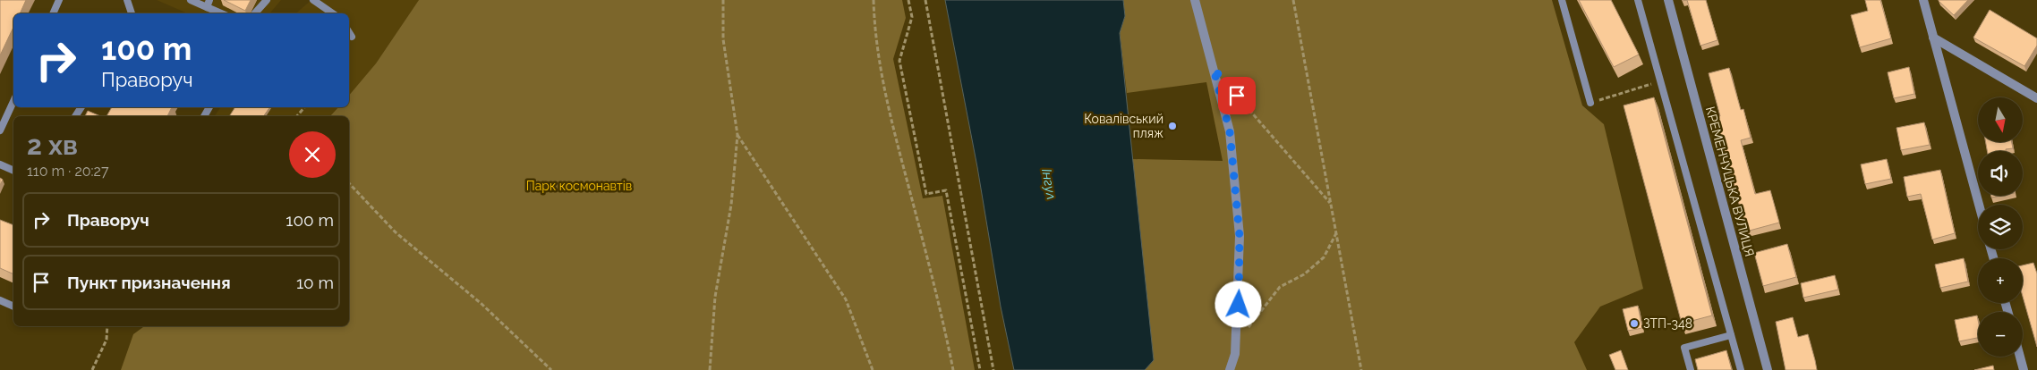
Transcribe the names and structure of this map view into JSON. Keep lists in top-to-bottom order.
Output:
{
  "streets": {
    "street": ["КРЕМЕНЧУЦЬКА ВУЛИЦЯ"]
  },
  "water": ["Інгул"],
  "parks": ["Парк космонавтів"],
  "places": ["Ковалівський пляж", "ЗТП-348"],
  "north": "bottom",
  "page": {
    "turn": ["100 m", "Праворуч"],
    "map_buttons": ["+", "−"],
    "heading": ["2 хв", "110 m · 20:27"],
    "list": [
      {
        "name": "Праворуч",
        "value": "100 m"
      },
      {
        "name": "Пункт призначення",
        "value": "10 m"
      }
    ]
  }
}
